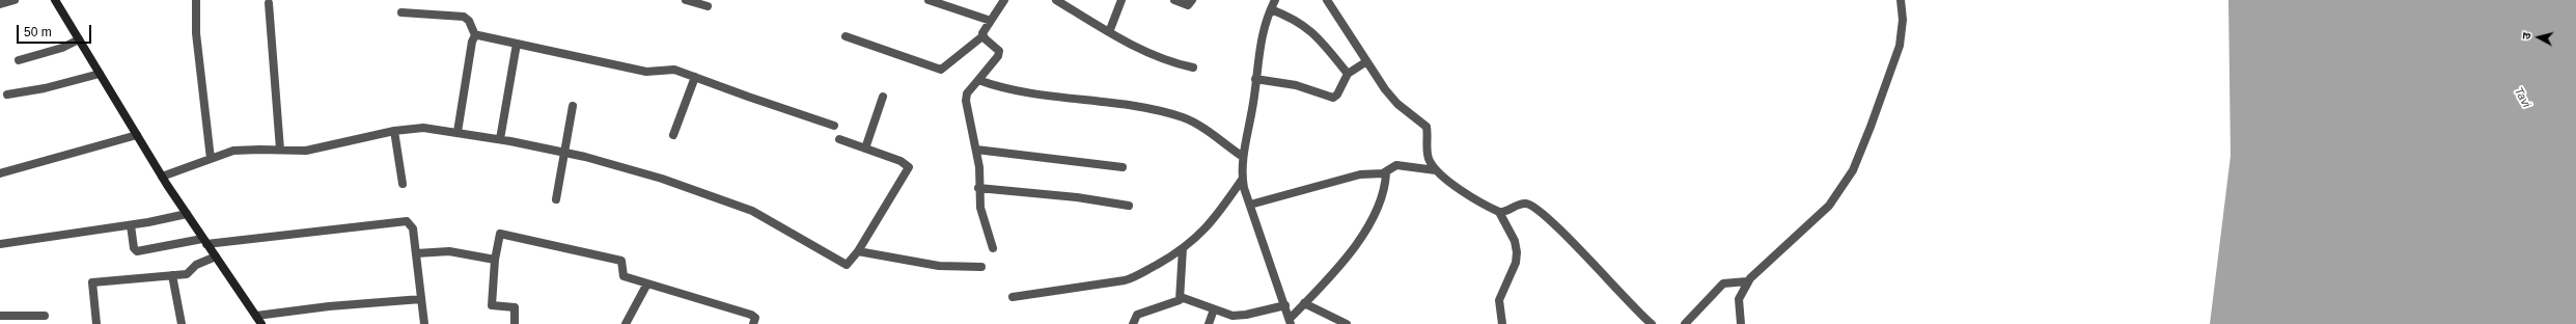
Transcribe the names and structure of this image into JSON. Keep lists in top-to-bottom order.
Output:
{
  "water": ["Tavi"],
  "scale_bar": "50 m",
  "north": "left"
}
